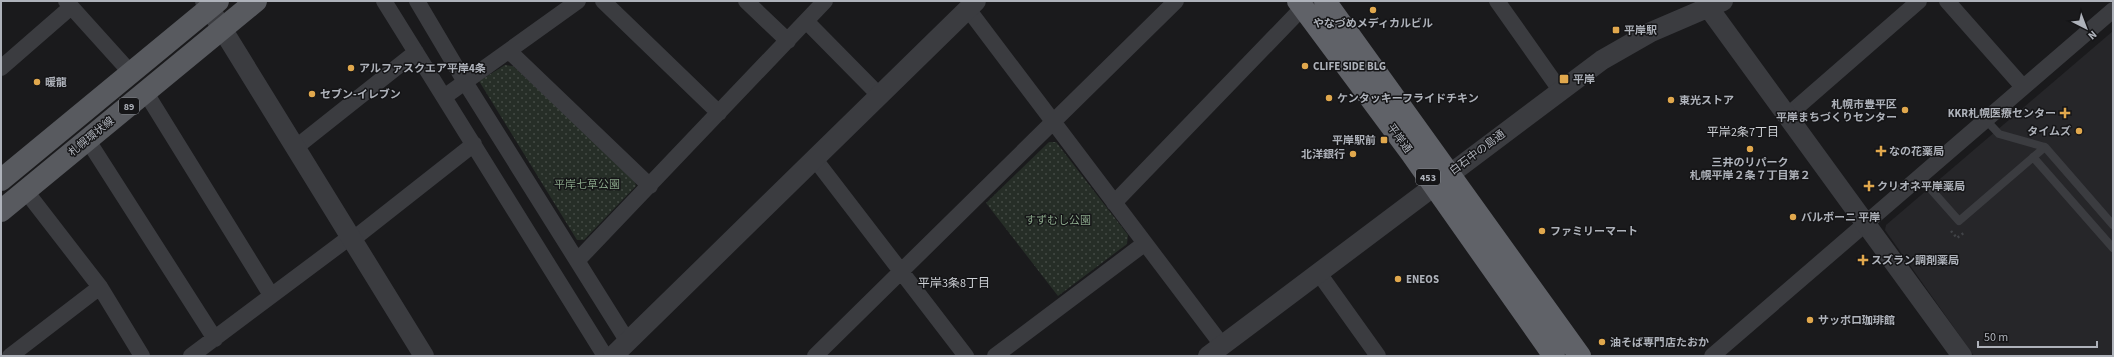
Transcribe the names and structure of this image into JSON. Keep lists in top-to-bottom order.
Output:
{
  "streets": {
    "highway": ["平岸通", "453"],
    "main road": ["89", "札幌環状線"],
    "street": ["白石中の島通"]
  },
  "crossings": [
    ["平岸通", "白石中の島通"]
  ],
  "districts": ["平岸2条7丁目", "平岸3条8丁目"],
  "parks": ["平岸七草公園", "すずむし公園"],
  "places": {
    "other": [
      "やなづめメディカルビル",
      "CLIFE SIDE BLG",
      "アルファスクエア平岸4条",
      "暖龍",
      "セブン-イレブン",
      "ケンタッキーフライドチキン",
      "東光ストア",
      "札幌市豊平区 平岸まちづくりセンター",
      "タイムズ",
      "三井のリパーク 札幌平岸２条７丁目第２",
      "北洋銀行",
      "バルボーニ 平岸",
      "ファミリーマート",
      "ENEOS",
      "サッポロ珈琲館",
      "油そば専門店たおか"
    ],
    "transit": ["平岸駅", "平岸", "平岸駅前"],
    "health": [
      "KKR札幌医療センター",
      "なの花薬局",
      "クリオネ平岸薬局",
      "スズラン調剤薬局"
    ]
  },
  "scale_bar": "50 m",
  "north": "bottom right"
}
